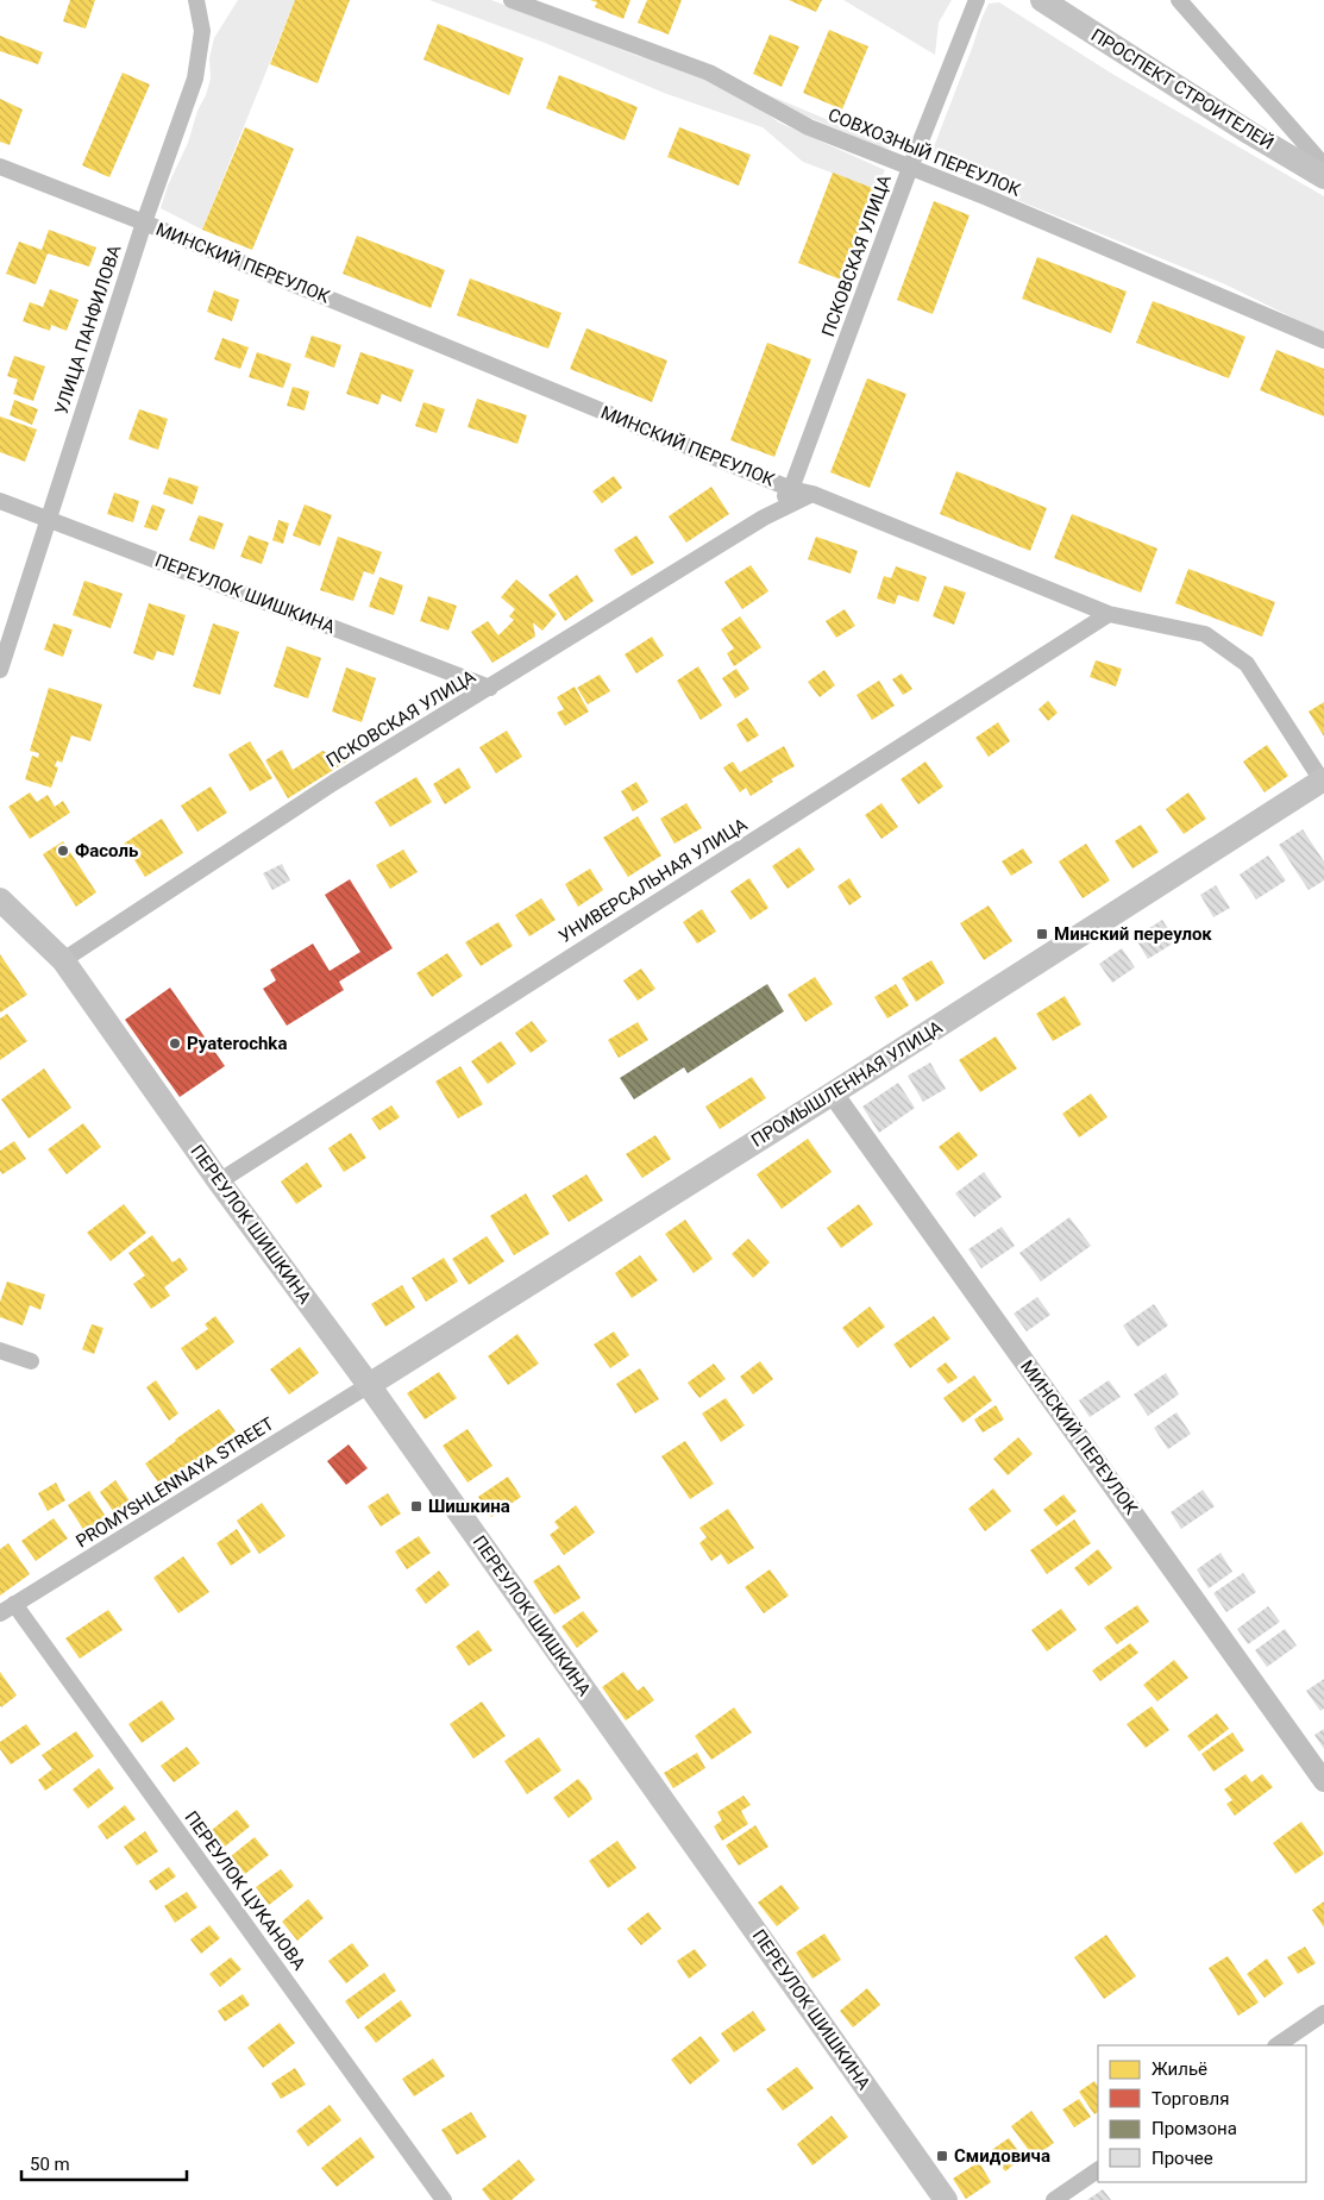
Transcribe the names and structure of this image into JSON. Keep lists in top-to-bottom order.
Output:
{
  "streets": {
    "main road": ["ПРОСПЕКТ СТРОИТЕЛЕЙ", "ПЕРЕУЛОК ШИШКИНА", "ПРОМЫШЛЕННАЯ УЛИЦА"],
    "street": [
      "СОВХОЗНЫЙ ПЕРЕУЛОК",
      "ПСКОВСКАЯ УЛИЦА",
      "МИНСКИЙ ПЕРЕУЛОК",
      "УЛИЦА ПАНФИЛОВА",
      "УНИВЕРСАЛЬНАЯ УЛИЦА",
      "PROMYSHLENNAYA STREET",
      "ПЕРЕУЛОК ЦУКАНОВА"
    ]
  },
  "crossings": [
    ["СОВХОЗНЫЙ ПЕРЕУЛОК", "ПСКОВСКАЯ УЛИЦА"],
    ["ПСКОВСКАЯ УЛИЦА", "МИНСКИЙ ПЕРЕУЛОК"],
    ["ПСКОВСКАЯ УЛИЦА", "ПЕРЕУЛОК ШИШКИНА"],
    ["МИНСКИЙ ПЕРЕУЛОК", "УЛИЦА ПАНФИЛОВА"],
    ["МИНСКИЙ ПЕРЕУЛОК", "УНИВЕРСАЛЬНАЯ УЛИЦА"],
    ["МИНСКИЙ ПЕРЕУЛОК", "ПРОМЫШЛЕННАЯ УЛИЦА"],
    ["УЛИЦА ПАНФИЛОВА", "ПЕРЕУЛОК ШИШКИНА"],
    ["ПЕРЕУЛОК ШИШКИНА", "УНИВЕРСАЛЬНАЯ УЛИЦА"],
    ["ПЕРЕУЛОК ШИШКИНА", "ПРОМЫШЛЕННАЯ УЛИЦА"],
    ["ПЕРЕУЛОК ШИШКИНА", "PROMYSHLENNAYA STREET"],
    ["ПРОМЫШЛЕННАЯ УЛИЦА", "PROMYSHLENNAYA STREET"],
    ["PROMYSHLENNAYA STREET", "ПЕРЕУЛОК ЦУКАНОВА"]
  ],
  "places": {
    "other": ["Фасоль", "Pyaterochka"],
    "transit": ["Минский переулок", "Шишкина", "Смидовича"]
  },
  "legend": [
    "Жильё",
    "Торговля",
    "Промзона",
    "Прочее"
  ],
  "scale_bar": "50 m"
}
